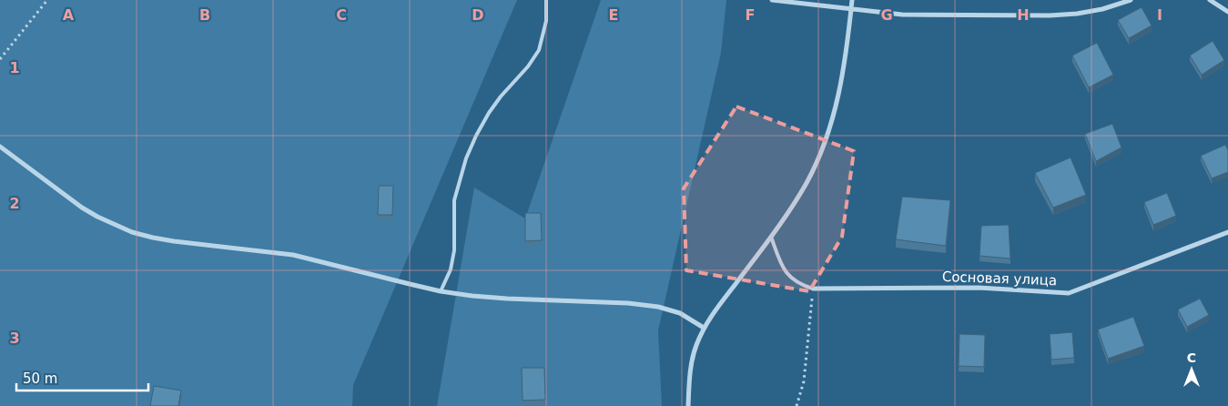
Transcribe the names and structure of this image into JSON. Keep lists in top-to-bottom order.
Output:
{
  "streets": {
    "street": ["Сосновая улица"]
  },
  "scale_bar": "50 m",
  "north": "top",
  "grid": {
    "columns": [
      "A",
      "B",
      "C",
      "D",
      "E",
      "F",
      "G",
      "H",
      "I"
    ],
    "rows": ["1", "2", "3"]
  }
}
